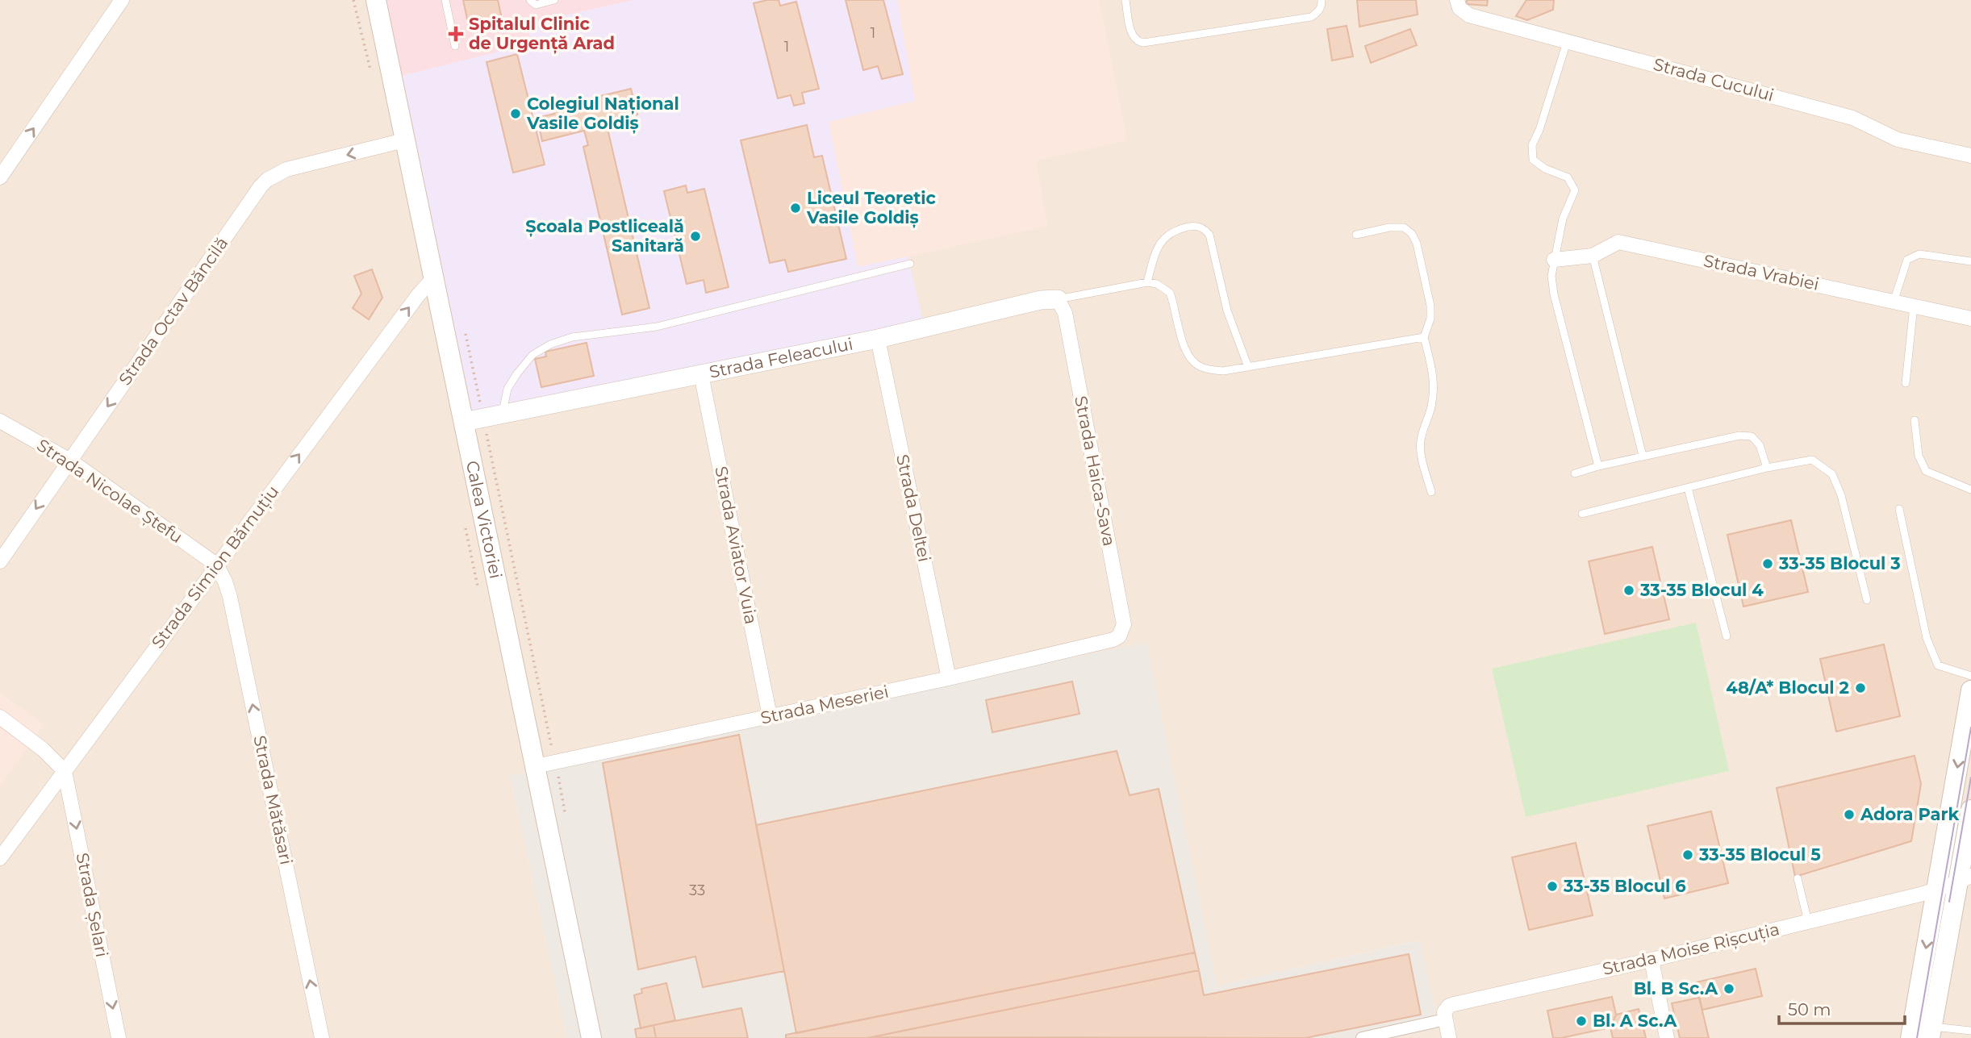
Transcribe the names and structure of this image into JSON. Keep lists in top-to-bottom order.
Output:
{
  "streets": {
    "main road": ["Calea Victoriei"],
    "street": [
      "Strada Cucului",
      "Strada Vrabiei",
      "Strada Octav Băncilă",
      "Strada Feleacului",
      "Strada Haica-Sava",
      "Strada Nicolae Ștefu",
      "Strada Deltei",
      "Strada Aviator Vuia",
      "Strada Simion Bărnuțiu",
      "Strada Meseriei",
      "Strada Mătăsari",
      "Strada Șelari",
      "Strada Moise Rișcuția"
    ]
  },
  "crossings": [
    ["Strada Octav Băncilă", "Strada Nicolae Ștefu"],
    ["Strada Octav Băncilă", "Calea Victoriei"],
    ["Strada Feleacului", "Strada Haica-Sava"],
    ["Strada Feleacului", "Strada Deltei"],
    ["Strada Feleacului", "Calea Victoriei"],
    ["Strada Feleacului", "Strada Aviator Vuia"],
    ["Strada Haica-Sava", "Strada Meseriei"],
    ["Strada Nicolae Ștefu", "Strada Simion Bărnuțiu"],
    ["Strada Nicolae Ștefu", "Strada Mătăsari"],
    ["Strada Deltei", "Strada Meseriei"],
    ["Calea Victoriei", "Strada Simion Bărnuțiu"],
    ["Calea Victoriei", "Strada Meseriei"],
    ["Strada Aviator Vuia", "Strada Meseriei"],
    ["Strada Simion Bărnuțiu", "Strada Mătăsari"],
    ["Strada Simion Bărnuțiu", "Strada Șelari"]
  ],
  "one_way": [
    "Strada Octav Băncilă",
    "Strada Simion Bărnuțiu",
    "Strada Mătăsari",
    "Strada Șelari"
  ],
  "places": {
    "health": ["Spitalul Clinic de Urgență Arad"],
    "other": [
      "Colegiul Național Vasile Goldiș",
      "Liceul Teoretic Vasile Goldiș",
      "Școala Postliceală Sanitară",
      "33-35 Blocul 3",
      "33-35 Blocul 4",
      "48/A* Blocul 2",
      "Adora Park",
      "33-35 Blocul 5",
      "33-35 Blocul 6",
      "Bl. B Sc.A",
      "Bl. A Sc.A"
    ]
  },
  "house_numbers": ["1", "1", "33"],
  "scale_bar": "50 m"
}
